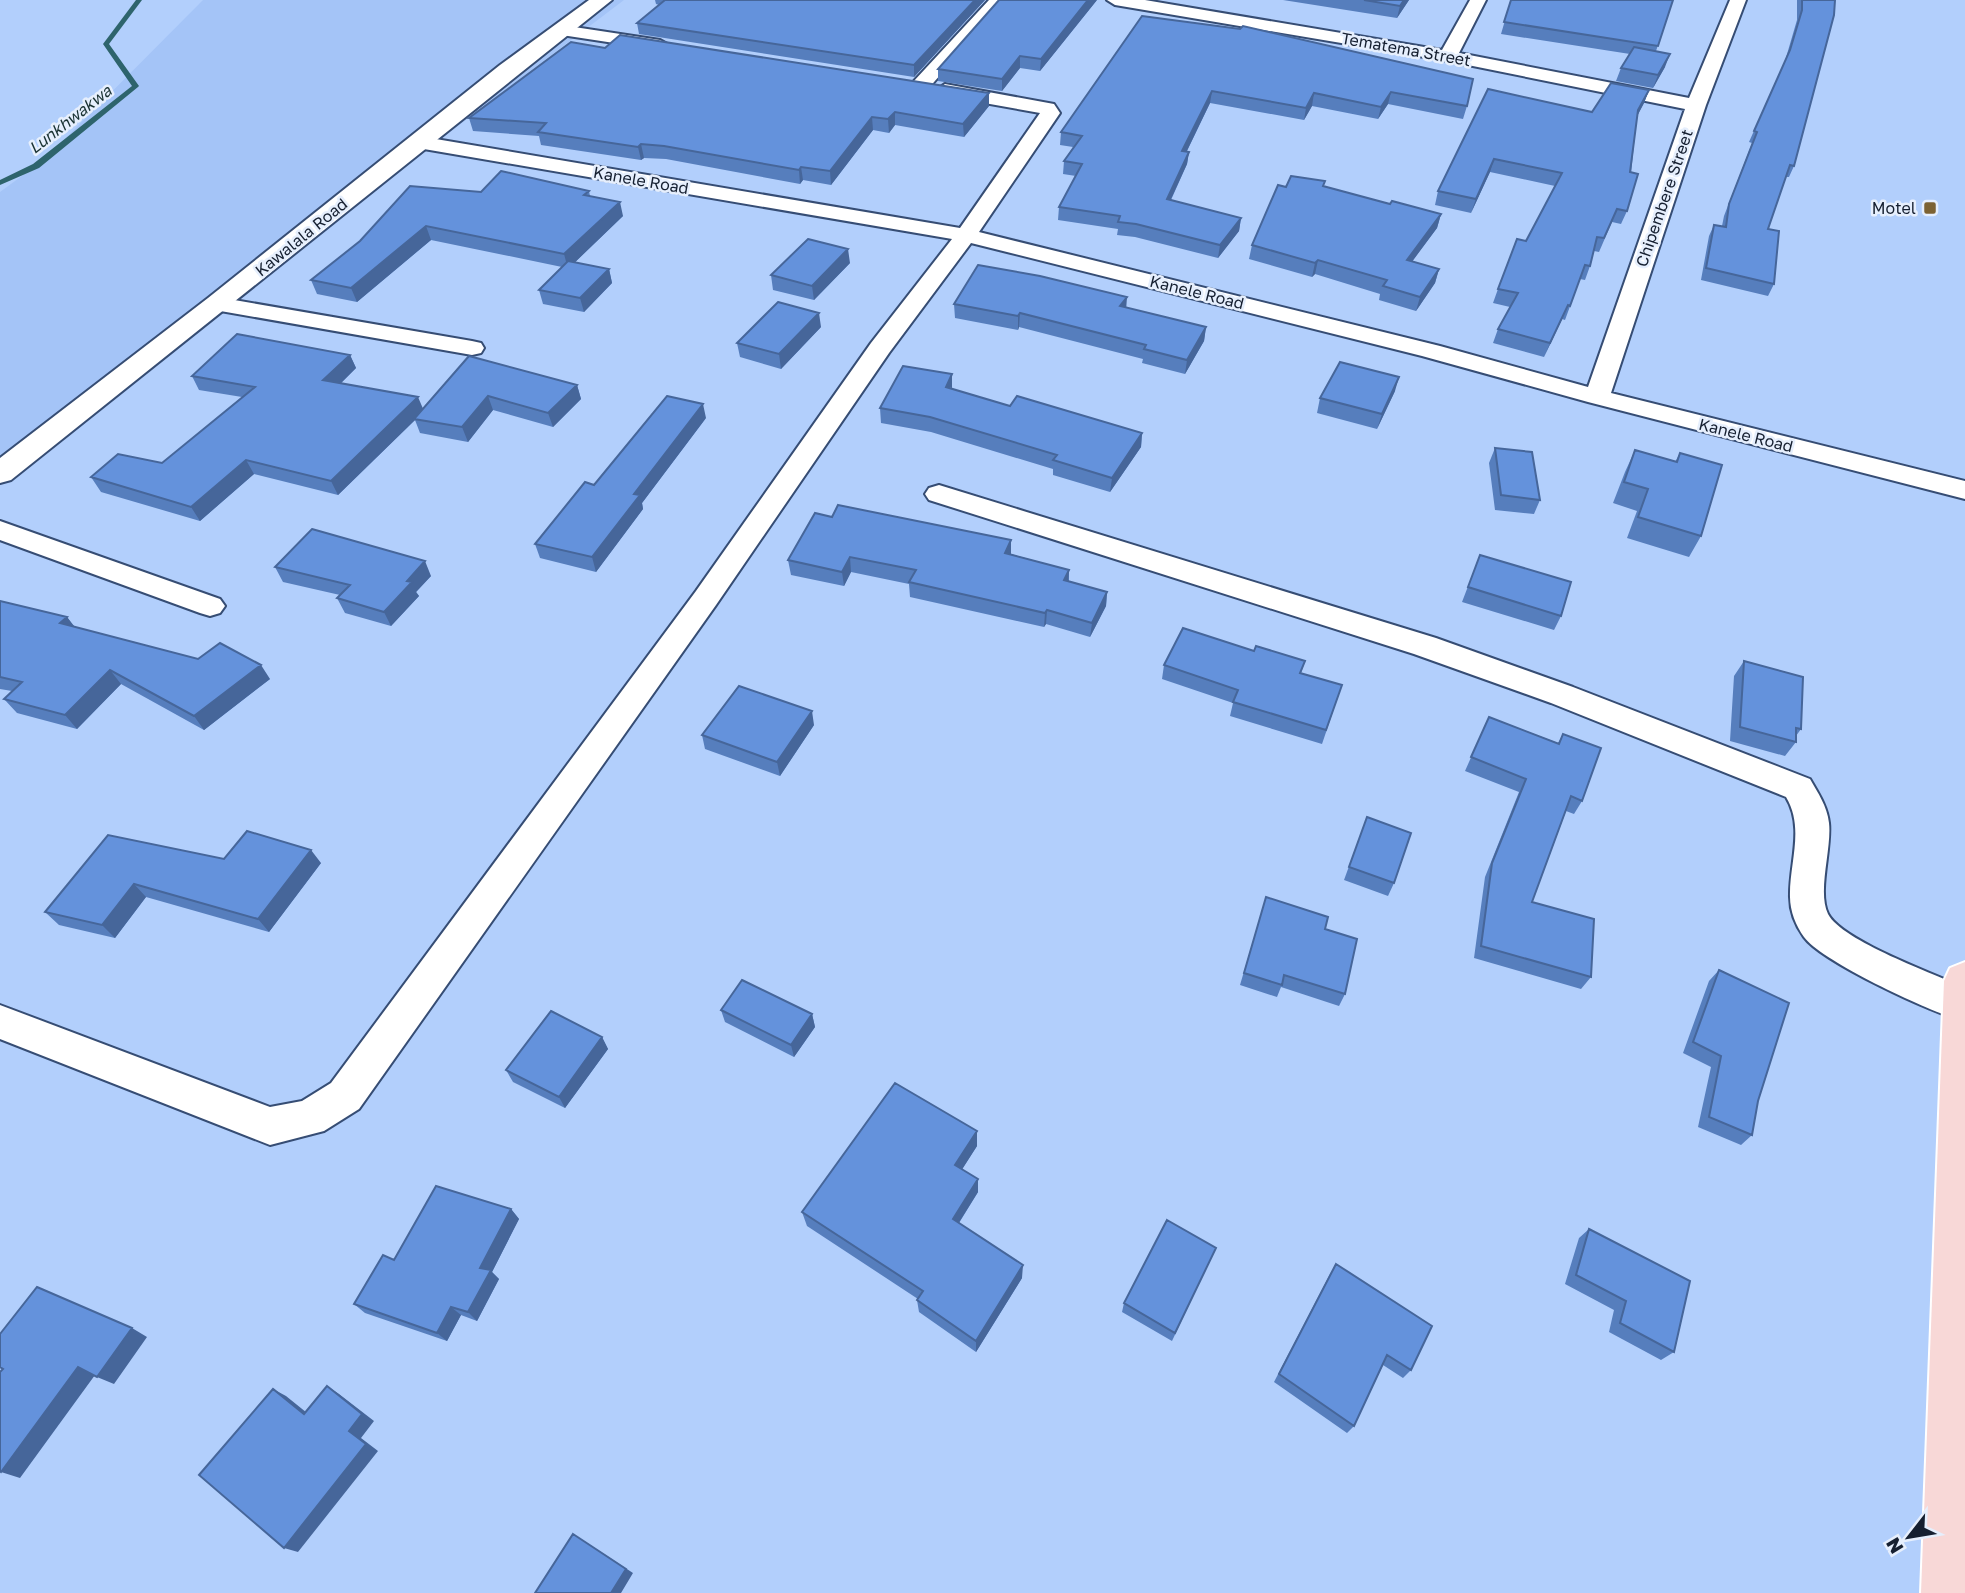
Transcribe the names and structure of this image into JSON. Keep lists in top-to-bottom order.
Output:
{
  "streets": {
    "street": [
      "Tematema Street",
      "Kanele Road",
      "Chipembere Street",
      "Kawalala Road"
    ]
  },
  "crossings": [
    ["Tematema Street", "Chipembere Street"],
    ["Kanele Road", "Chipembere Street"],
    ["Kanele Road", "Kawalala Road"]
  ],
  "water": ["Lunkhwakwa"],
  "places": {
    "transit": ["Motel"]
  },
  "north": "bottom left"
}
